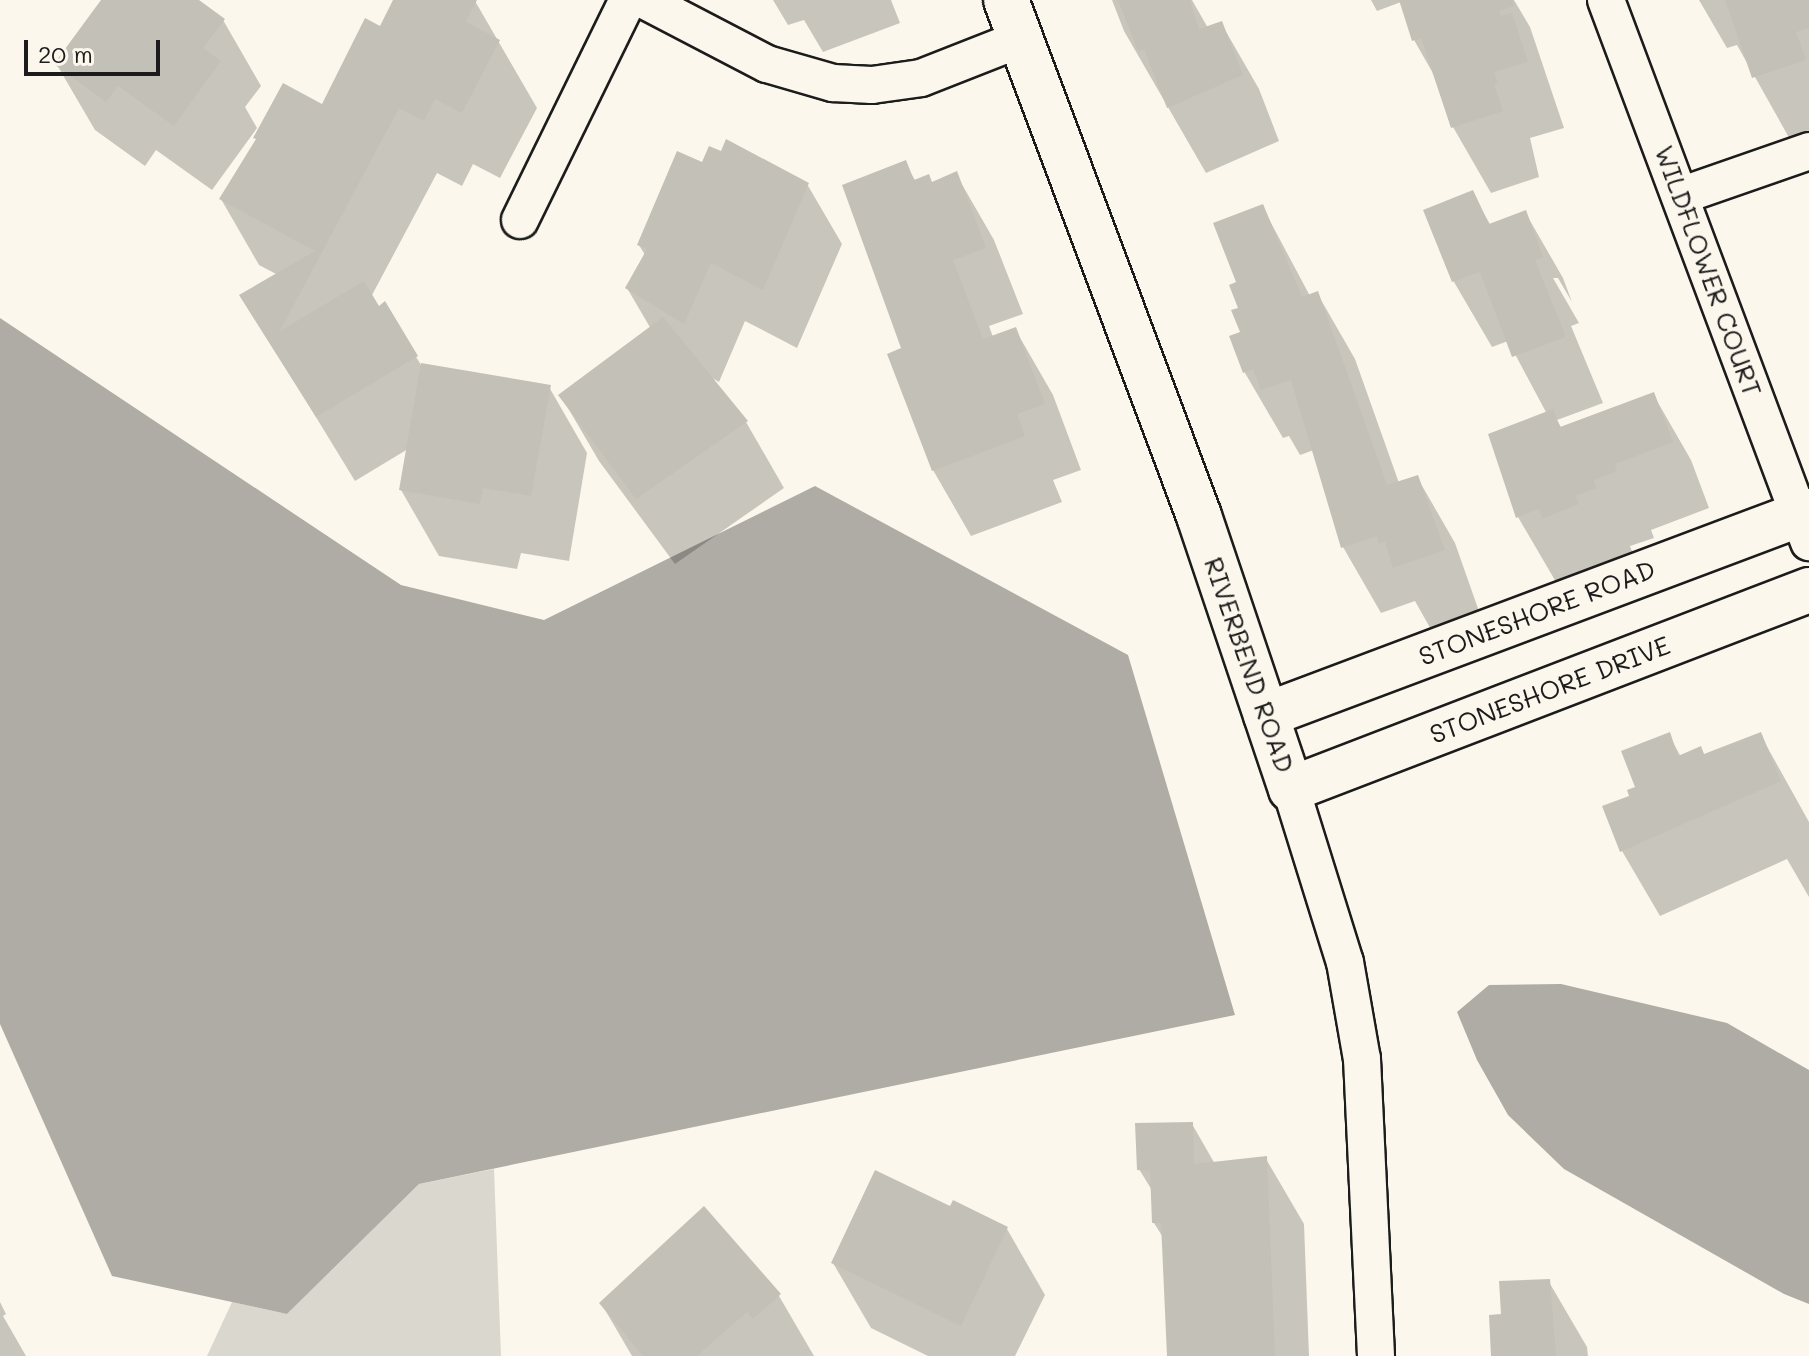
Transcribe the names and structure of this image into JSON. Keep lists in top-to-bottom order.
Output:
{
  "streets": {
    "street": [
      "WILDFLOWER COURT",
      "STONESHORE ROAD",
      "RIVERBEND ROAD",
      "STONESHORE DRIVE"
    ]
  },
  "crossings": [
    ["WILDFLOWER COURT", "STONESHORE ROAD"],
    ["STONESHORE ROAD", "RIVERBEND ROAD"],
    ["RIVERBEND ROAD", "STONESHORE DRIVE"]
  ],
  "scale_bar": "20 m"
}
